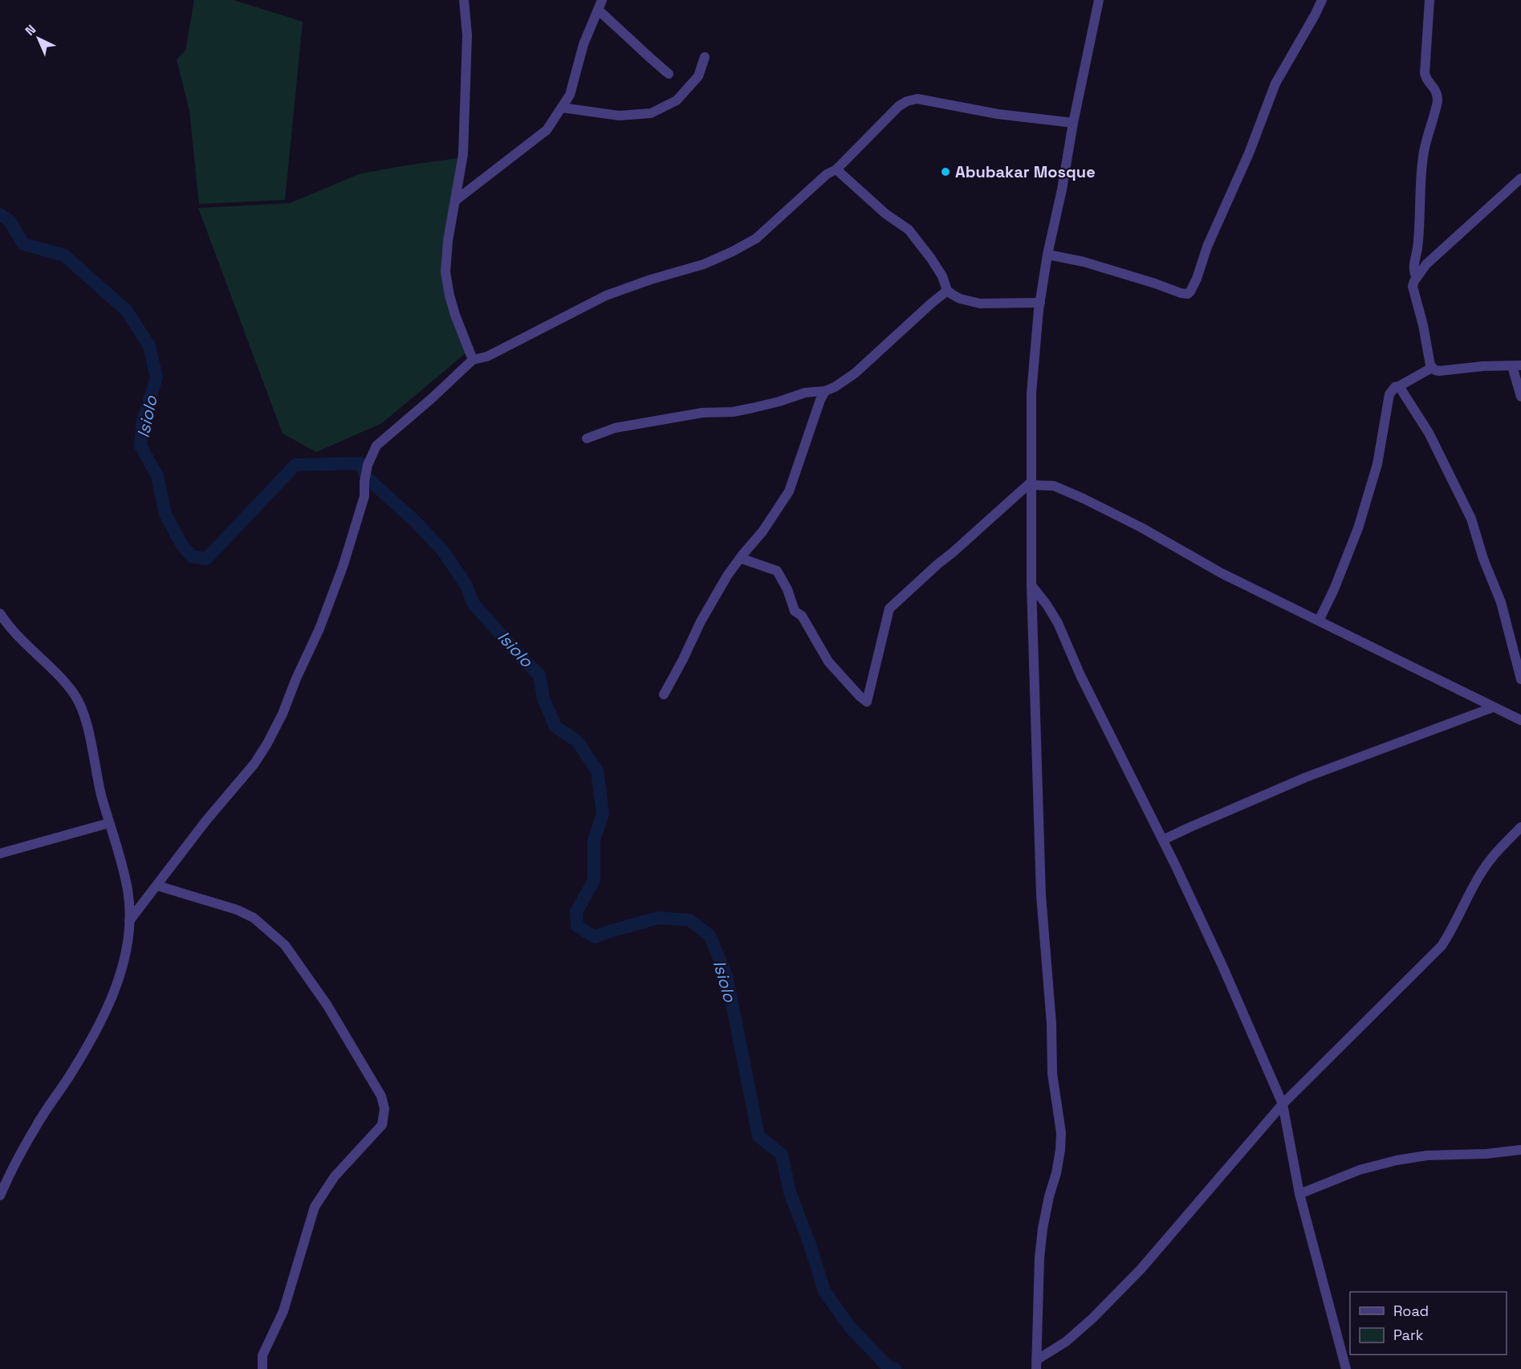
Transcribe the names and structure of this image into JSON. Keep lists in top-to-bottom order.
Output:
{
  "water": ["Isiolo"],
  "places": ["Abubakar Mosque"],
  "legend": ["Road", "Park"],
  "north": "top left"
}
